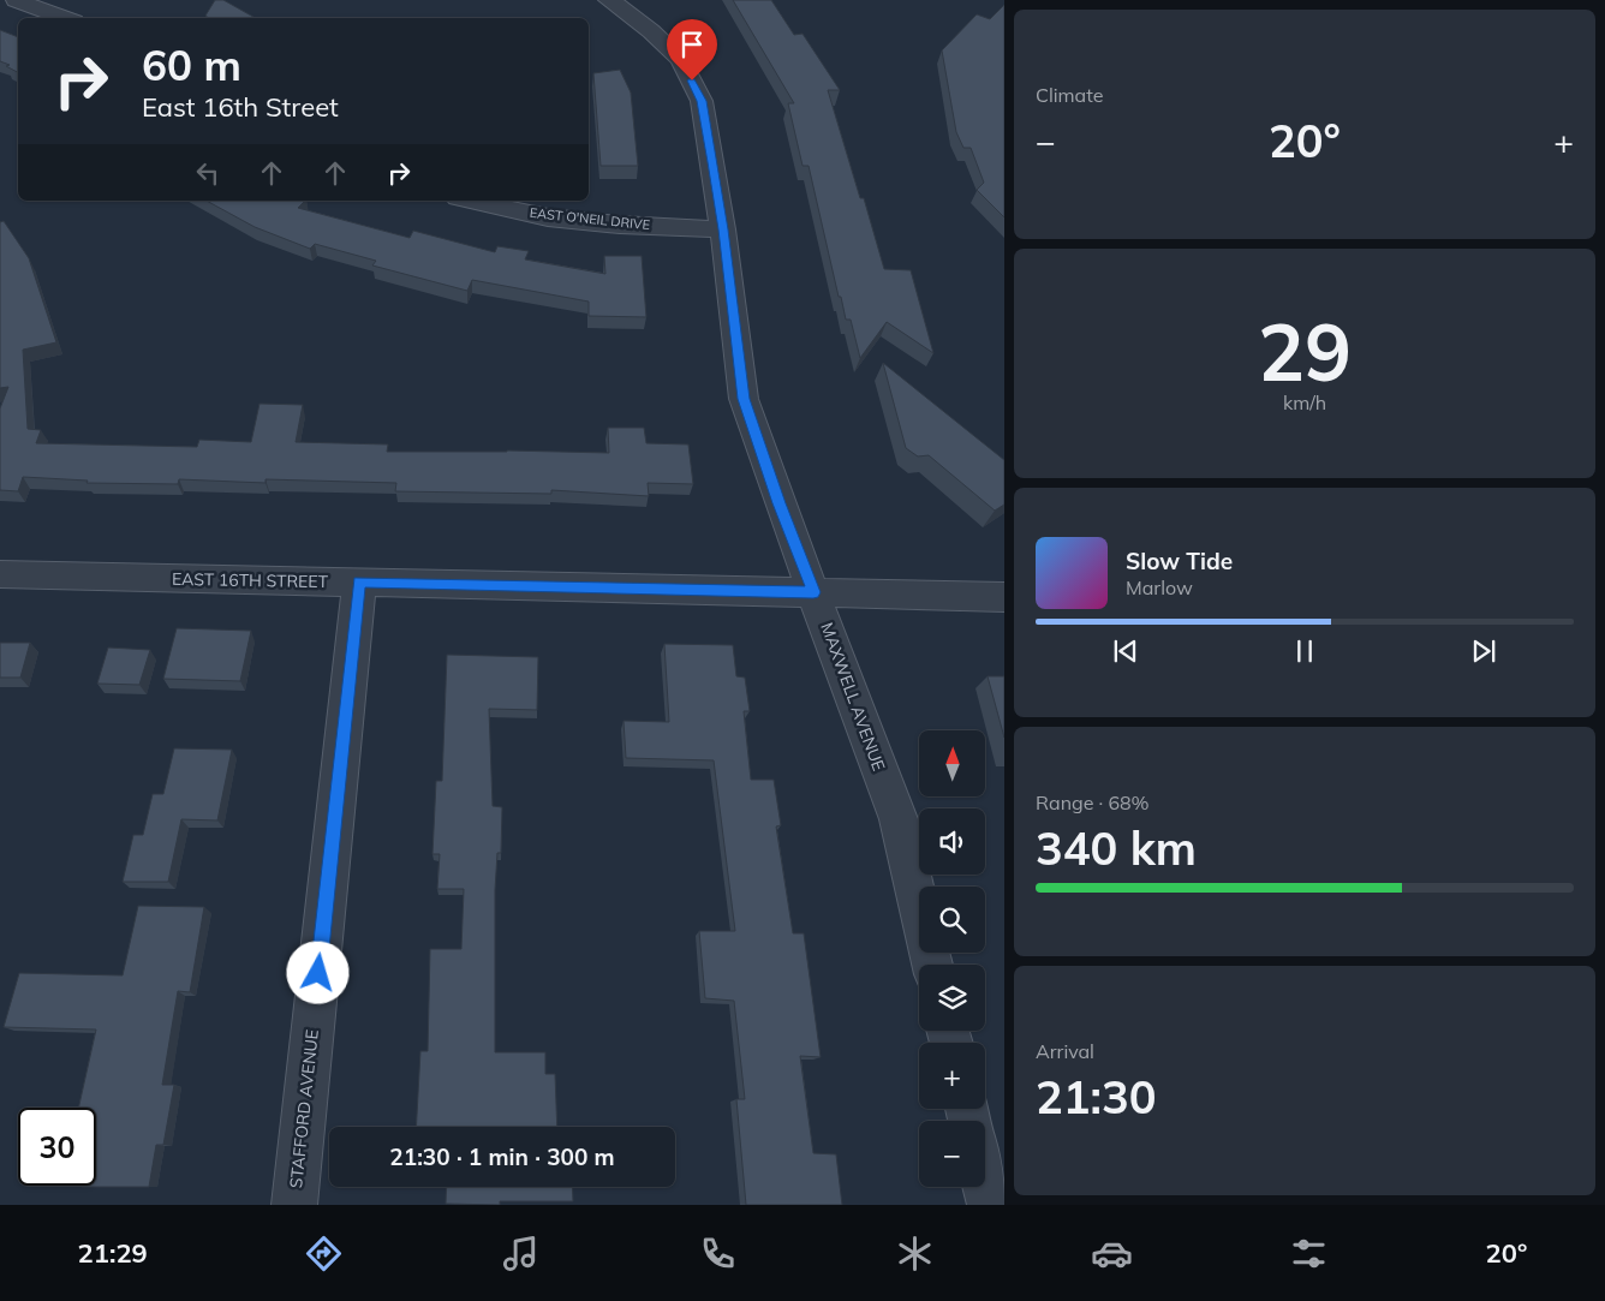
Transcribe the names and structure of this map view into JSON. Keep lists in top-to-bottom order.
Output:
{
  "streets": {
    "street": [
      "EAST O'NEIL DRIVE",
      "EAST 16TH STREET",
      "MAXWELL AVENUE",
      "STAFFORD AVENUE"
    ]
  },
  "crossings": [
    ["EAST O'NEIL DRIVE", "MAXWELL AVENUE"],
    ["EAST 16TH STREET", "MAXWELL AVENUE"],
    ["EAST 16TH STREET", "STAFFORD AVENUE"]
  ],
  "north": "top",
  "page": {
    "tile": [
      "Climate",
      ["29", "km/h"],
      ["Range · 68%", "340 km"],
      ["Arrival", "21:30"]
    ],
    "turn": ["60 m", "East 16th Street"],
    "heat": ["−", "20°", "+"],
    "song": ["Slow Tide", "Marlow"],
    "map_buttons": ["+", "−"],
    "limit": "30",
    "trip": "21:30 · 1 min · 300 m",
    "tabs": ["21:29", "20°"]
  }
}
